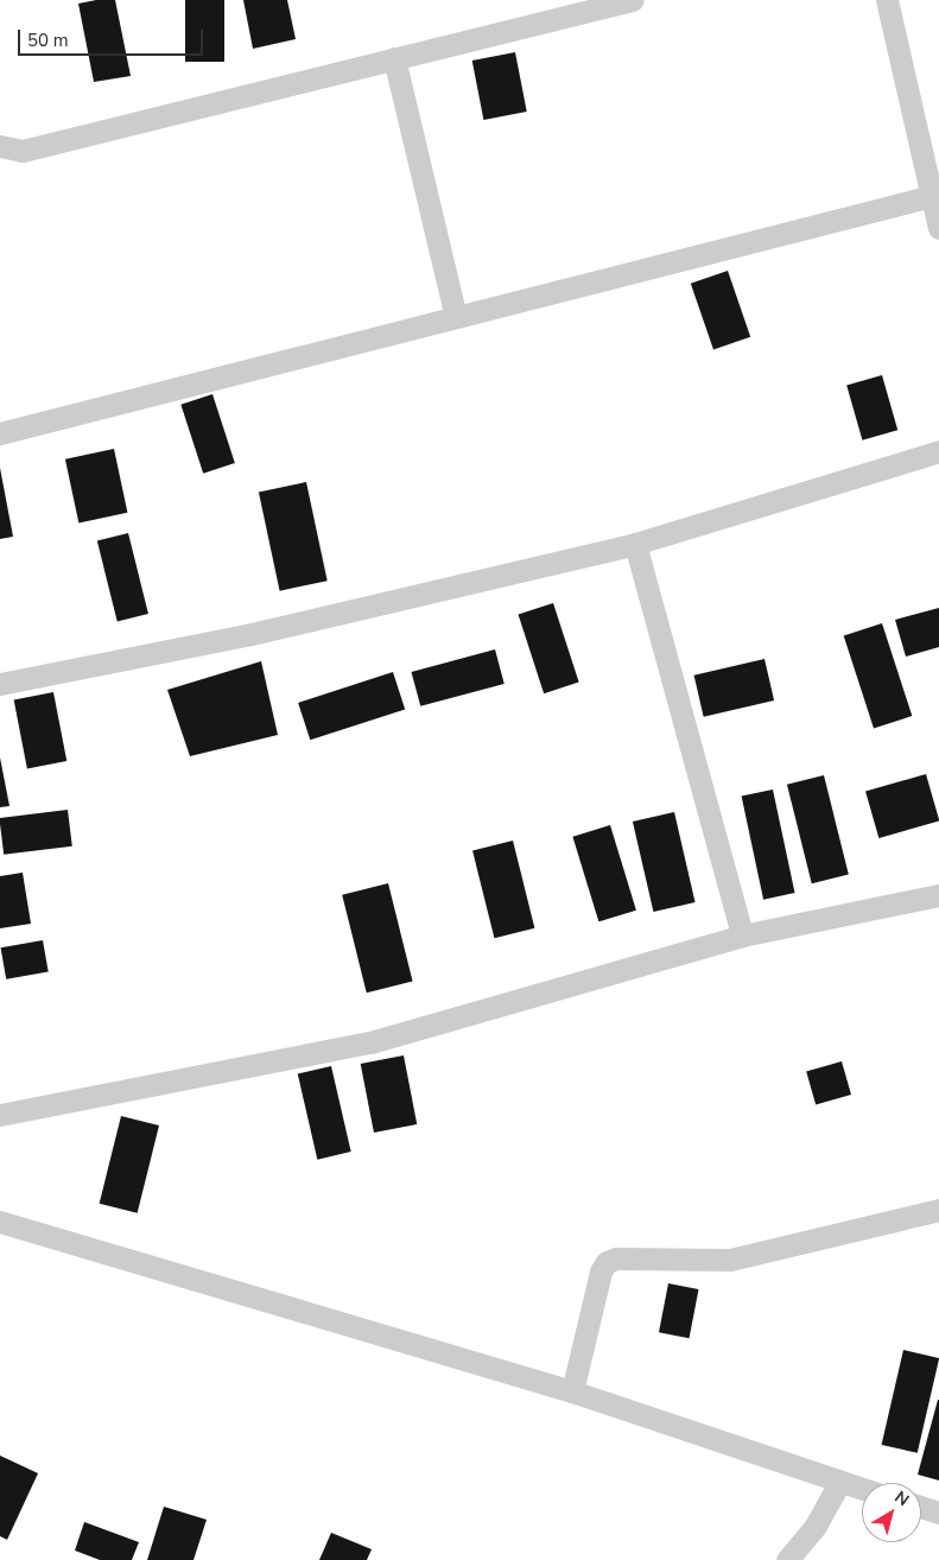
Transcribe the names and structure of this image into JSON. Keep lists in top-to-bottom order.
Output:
{
  "scale_bar": "50 m",
  "north": "top right"
}
